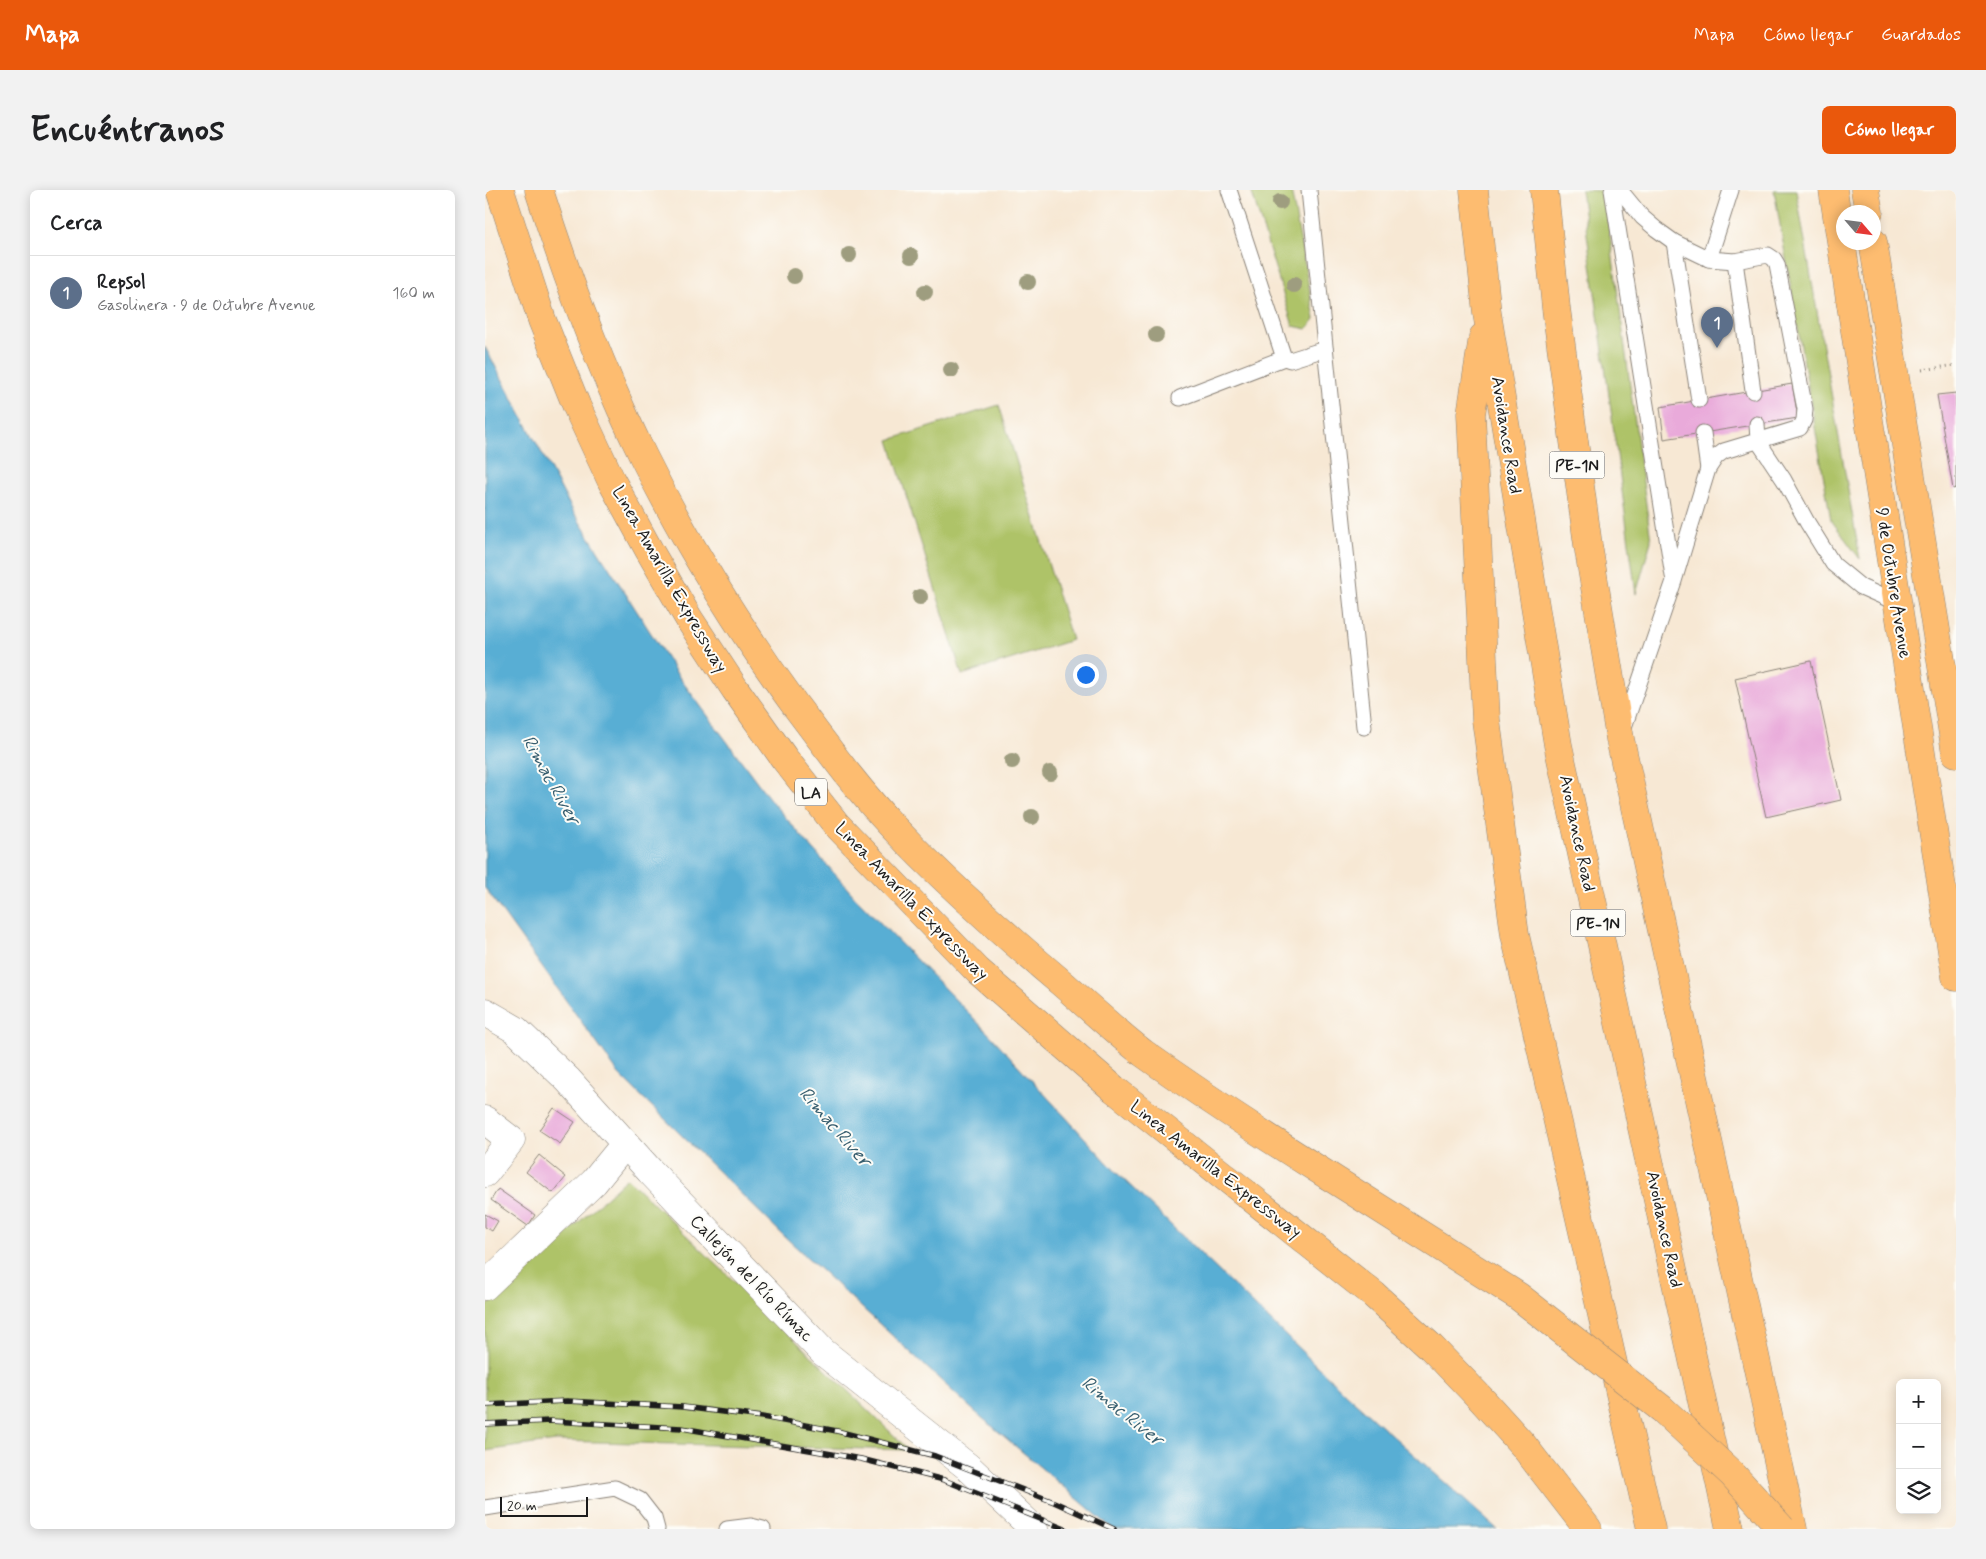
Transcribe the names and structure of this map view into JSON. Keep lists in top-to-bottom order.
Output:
{
  "streets": {
    "main road": [
      "Avoidance Road",
      "PE-1N",
      "Linea Amarilla Expressway",
      "9 de Octubre Avenue",
      "LA"
    ],
    "street": ["Callejón del Río Rímac"]
  },
  "water": ["Rimac River"],
  "scale_bar": "20 m",
  "north": "bottom right",
  "page": {
    "header": "Mapa",
    "nav": ["Mapa", "Cómo llegar", "Guardados"],
    "buttons": "Cómo llegar",
    "title": "Encuéntranos",
    "heading": "Cerca",
    "list": [
      {
        "mark": "1",
        "name": "Repsol",
        "note": "Gasolinera · 9 de Octubre Avenue",
        "value": "160 m"
      }
    ],
    "pins": "1",
    "map_buttons": ["+", "−"],
    "scale": "20 m"
  }
}
